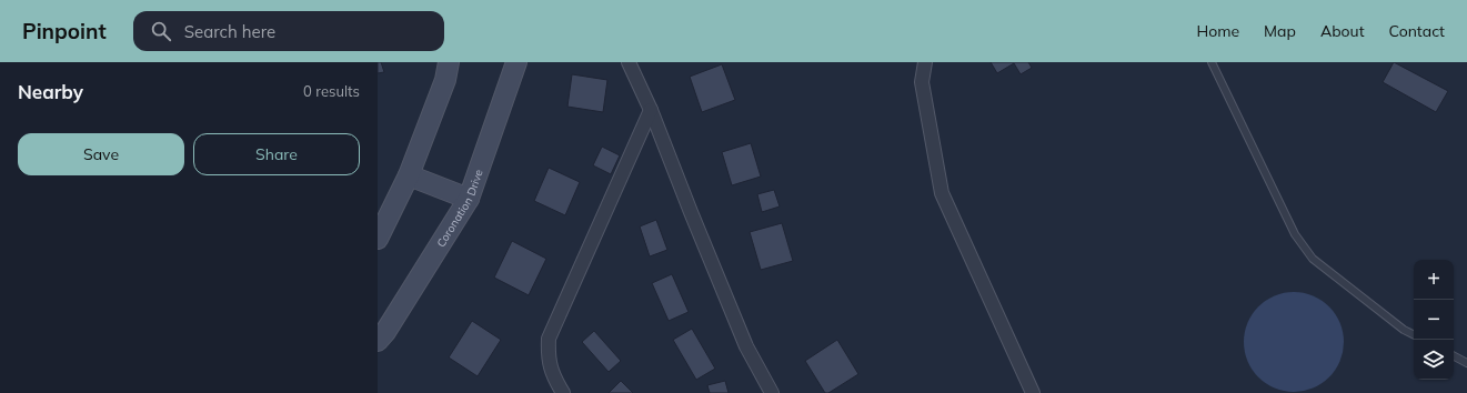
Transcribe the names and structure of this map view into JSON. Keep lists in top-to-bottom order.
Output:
{
  "streets": {
    "street": ["Coronation Drive"]
  },
  "page": {
    "header": "Pinpoint",
    "search": "Search here",
    "nav": [
      "Home",
      "Map",
      "About",
      "Contact"
    ],
    "heading": ["Nearby", "0 results"],
    "buttons": ["Save", "Share"],
    "map_buttons": ["+", "−"]
  }
}
